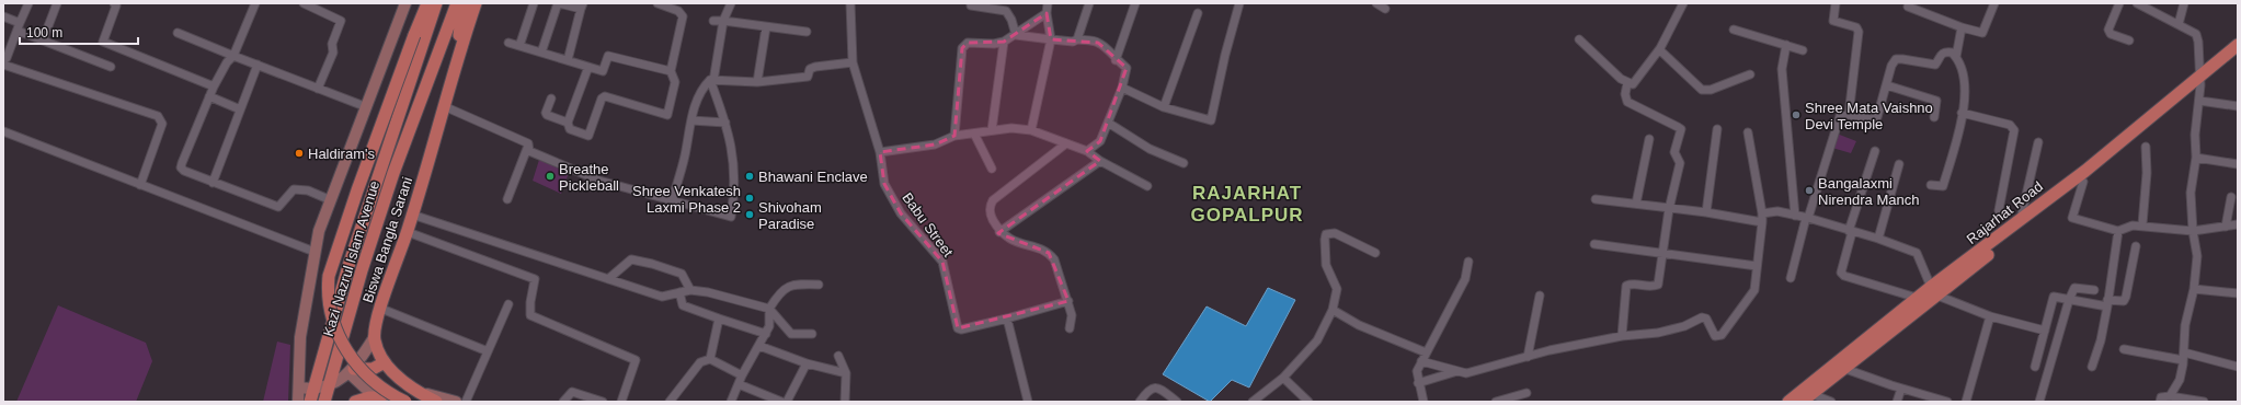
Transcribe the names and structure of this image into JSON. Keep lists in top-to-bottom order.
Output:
{
  "streets": {
    "main road": ["Rajarhat Road", "Biswa Bangla Sarani", "Kazi Nazrul Islam Avenue"],
    "street": ["Babu Street"]
  },
  "districts": ["RAJARHAT GOPALPUR"],
  "places": [
    "Shree Mata Vaishno Devi Temple",
    "Haldiram's",
    "Breathe Pickleball",
    "Bhawani Enclave",
    "Bangalaxmi Nirendra Manch",
    "Shree Venkatesh Laxmi Phase 2",
    "Shivoham Paradise"
  ],
  "scale_bar": "100 m"
}
